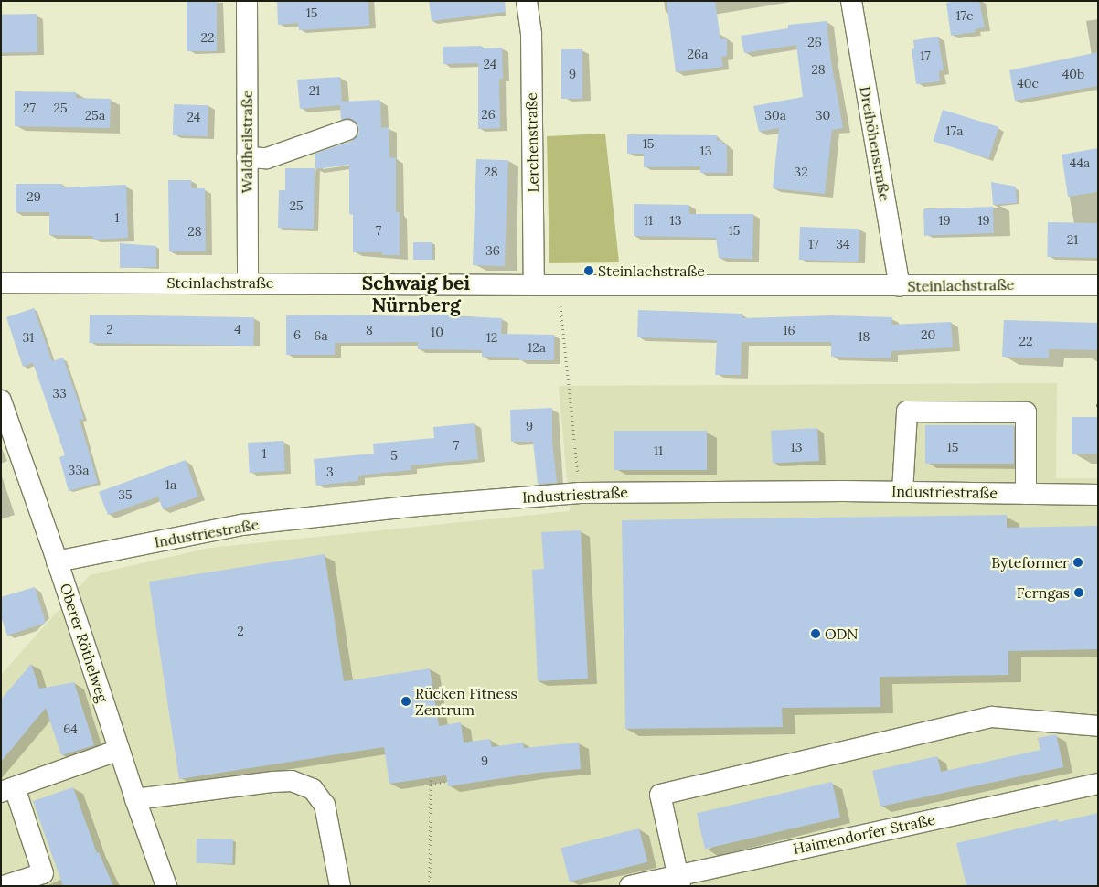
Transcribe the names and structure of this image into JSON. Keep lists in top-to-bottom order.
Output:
{
  "streets": {
    "street": [
      "Waldheilstraße",
      "Lerchenstraße",
      "Dreihöhenstraße",
      "Steinlachstraße",
      "Industriestraße",
      "Oberer Röthelweg",
      "Haimendorfer Straße"
    ]
  },
  "crossings": [
    ["Waldheilstraße", "Steinlachstraße"],
    ["Lerchenstraße", "Steinlachstraße"],
    ["Dreihöhenstraße", "Steinlachstraße"],
    ["Industriestraße", "Oberer Röthelweg"]
  ],
  "districts": ["Schwaig bei Nürnberg"],
  "places": [
    "Steinlachstraße",
    "Byteformer",
    "Ferngas",
    "ODN",
    "Rücken Fitness Zentrum"
  ],
  "house_numbers": [
    "15",
    "17c",
    "22",
    "26",
    "26a",
    "17",
    "24",
    "28",
    "9",
    "40b",
    "40c",
    "21",
    "27",
    "25",
    "26",
    "25a",
    "30a",
    "30",
    "24",
    "17a",
    "15",
    "13",
    "44a",
    "28",
    "32",
    "29",
    "25",
    "1",
    "11",
    "13",
    "19",
    "19",
    "7",
    "15",
    "28",
    "21",
    "17",
    "34",
    "36",
    "2",
    "4",
    "8",
    "16",
    "10",
    "6",
    "20",
    "6a",
    "18",
    "31",
    "12",
    "22",
    "12a",
    "33",
    "9",
    "7",
    "13",
    "15",
    "11",
    "1",
    "5",
    "33a",
    "3",
    "1a",
    "35",
    "2",
    "64",
    "9"
  ]
}
